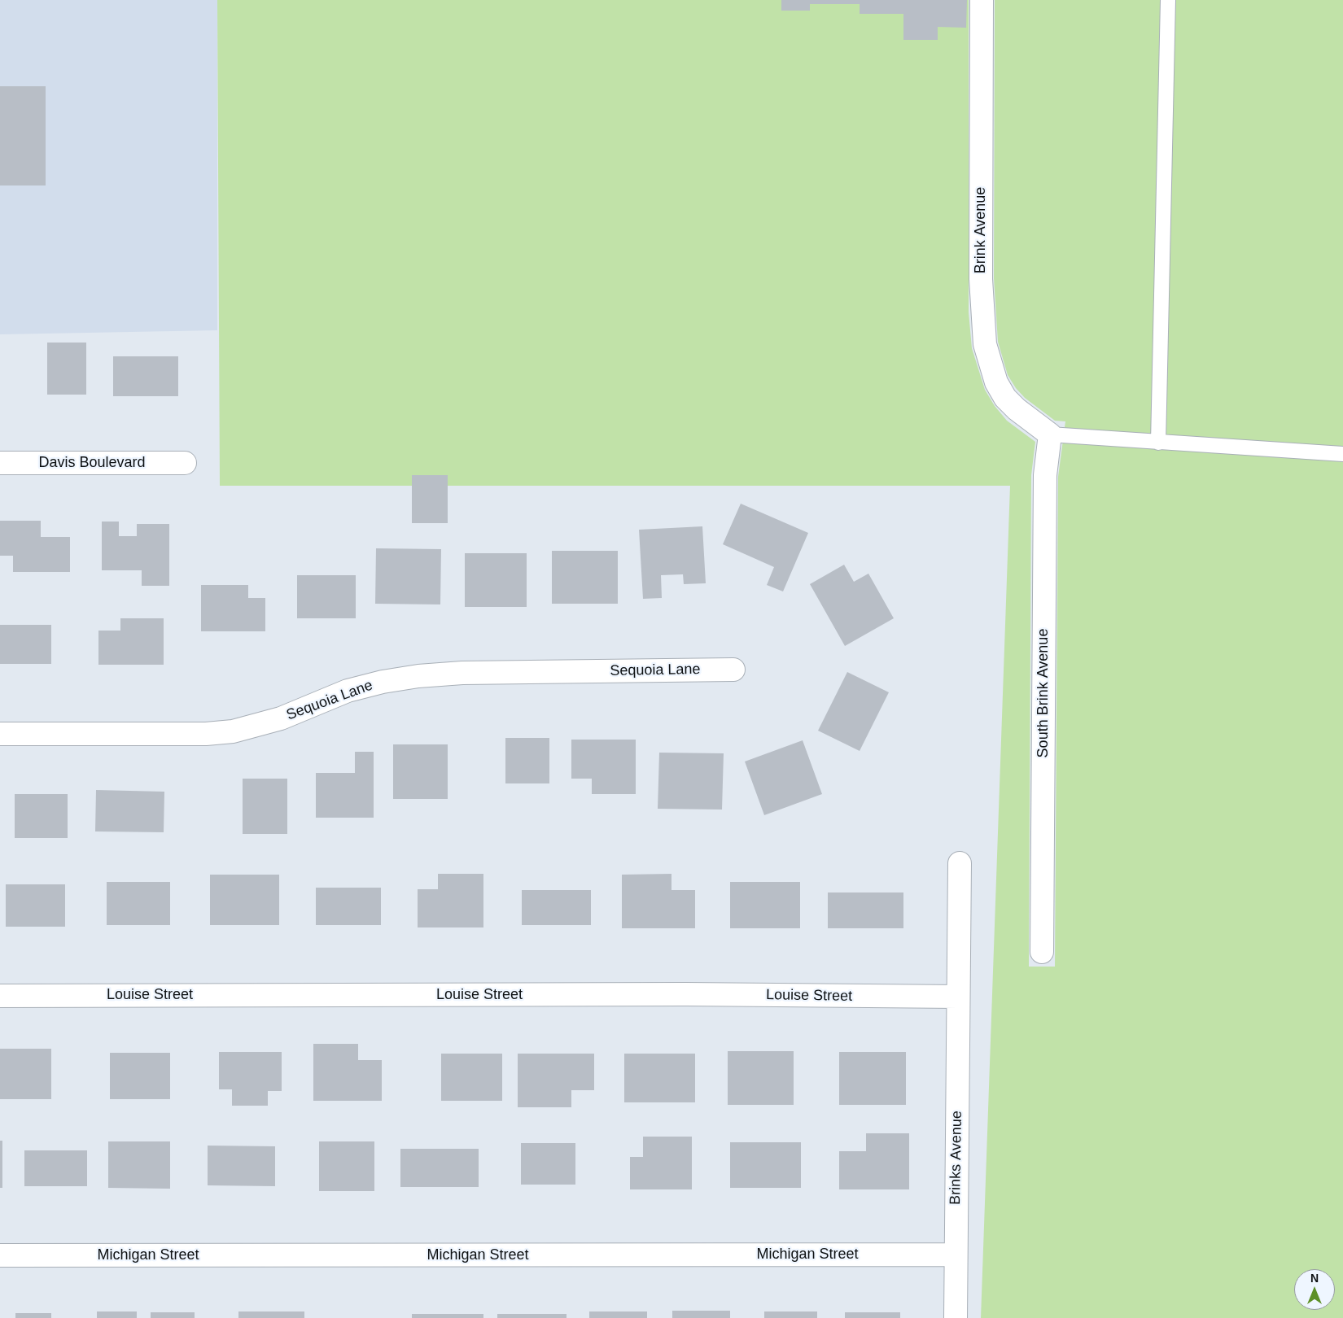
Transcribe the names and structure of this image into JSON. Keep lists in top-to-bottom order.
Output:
{
  "streets": {
    "street": [
      "Brink Avenue",
      "Davis Boulevard",
      "Sequoia Lane",
      "South Brink Avenue",
      "Louise Street",
      "Brinks Avenue",
      "Michigan Street"
    ]
  },
  "crossings": [
    ["Brink Avenue", "South Brink Avenue"],
    ["Louise Street", "Brinks Avenue"],
    ["Brinks Avenue", "Michigan Street"]
  ],
  "north": "top"
}
